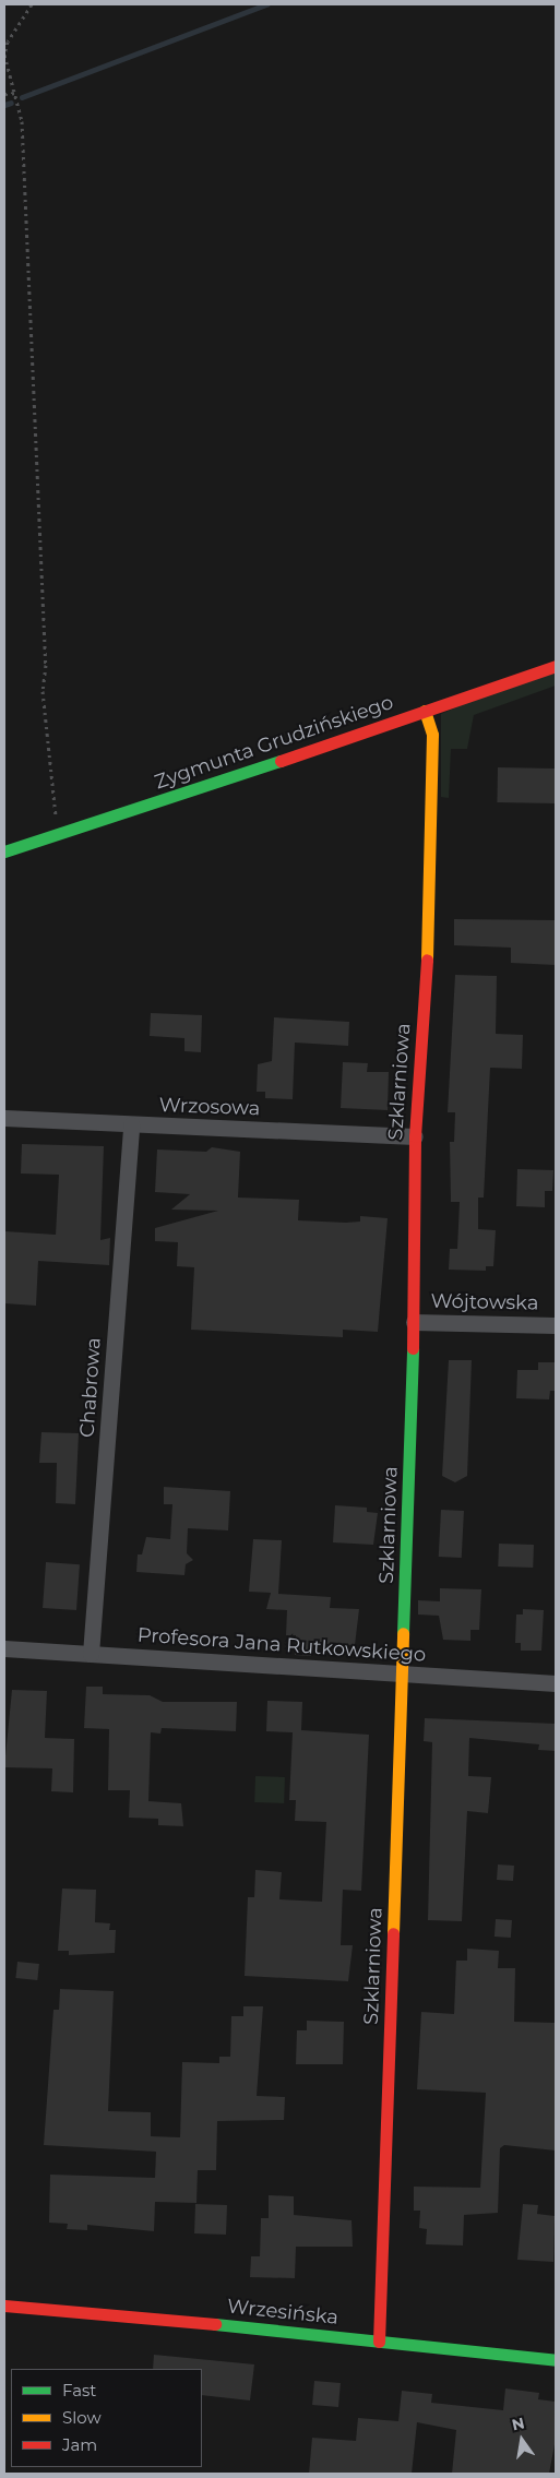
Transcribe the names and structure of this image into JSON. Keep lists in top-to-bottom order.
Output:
{
  "streets": {
    "street": [
      "Zygmunta Grudzińskiego",
      "Szklarniowa",
      "Wrzosowa",
      "Wójtowska",
      "Chabrowa",
      "Profesora Jana Rutkowskiego",
      "Wrzesińska"
    ]
  },
  "crossings": [
    ["Zygmunta Grudzińskiego", "Szklarniowa"],
    ["Szklarniowa", "Wrzosowa"],
    ["Szklarniowa", "Wójtowska"],
    ["Szklarniowa", "Profesora Jana Rutkowskiego"],
    ["Szklarniowa", "Wrzesińska"],
    ["Wrzosowa", "Chabrowa"],
    ["Chabrowa", "Profesora Jana Rutkowskiego"]
  ],
  "legend": ["Fast", "Slow", "Jam"],
  "north": "top"
}
